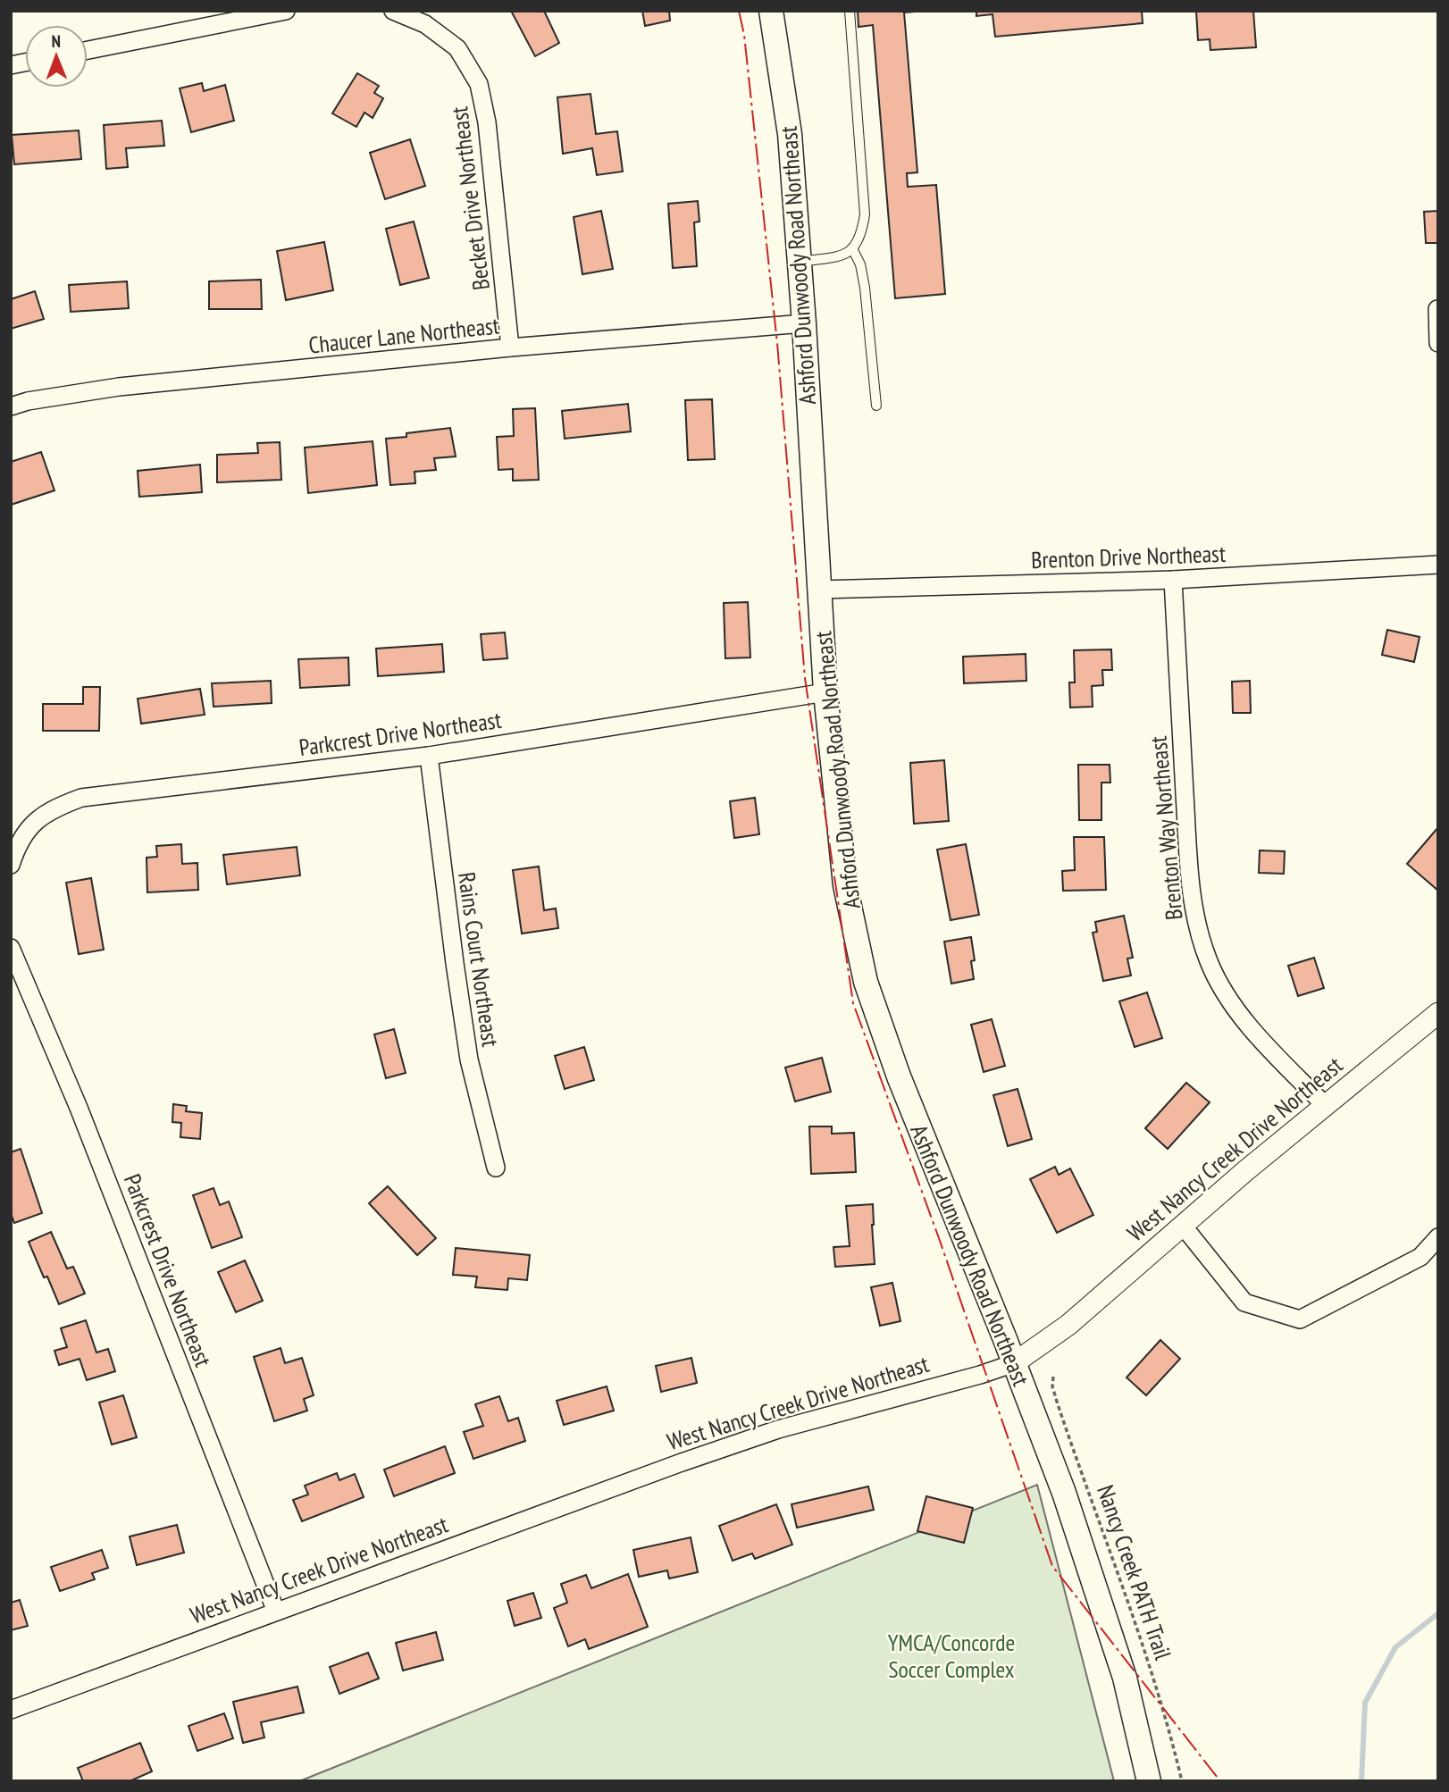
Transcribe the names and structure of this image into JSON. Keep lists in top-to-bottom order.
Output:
{
  "streets": {
    "main road": ["Ashford Dunwoody Road Northeast"],
    "street": [
      "Becket Drive Northeast",
      "Chaucer Lane Northeast",
      "Brenton Drive Northeast",
      "Parkcrest Drive Northeast",
      "Brenton Way Northeast",
      "Rains Court Northeast",
      "West Nancy Creek Drive Northeast"
    ],
    "path": ["Nancy Creek PATH Trail"]
  },
  "crossings": [
    ["Becket Drive Northeast", "Chaucer Lane Northeast"],
    ["Ashford Dunwoody Road Northeast", "Chaucer Lane Northeast"],
    ["Ashford Dunwoody Road Northeast", "Brenton Drive Northeast"],
    ["Ashford Dunwoody Road Northeast", "Parkcrest Drive Northeast"],
    ["Ashford Dunwoody Road Northeast", "West Nancy Creek Drive Northeast"],
    ["Brenton Drive Northeast", "Brenton Way Northeast"],
    ["Parkcrest Drive Northeast", "Rains Court Northeast"],
    ["Parkcrest Drive Northeast", "West Nancy Creek Drive Northeast"],
    ["Brenton Way Northeast", "West Nancy Creek Drive Northeast"]
  ],
  "parks": ["YMCA/Concorde Soccer Complex"],
  "north": "top"
}
